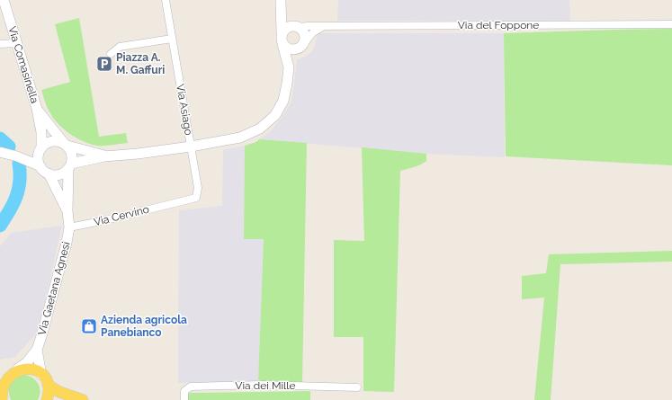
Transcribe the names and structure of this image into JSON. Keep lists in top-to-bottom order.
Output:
{
  "streets": {
    "street": [
      "Via del Foppone",
      "Via Comasinella",
      "Via Asiago",
      "Via Cervino",
      "Via Gaetana Agnesi",
      "Via dei Mille"
    ]
  },
  "crossings": [
    ["Via Asiago", "Via Cervino"],
    ["Via Cervino", "Via Gaetana Agnesi"]
  ],
  "places": {
    "parking": ["Piazza A. M. Gaffuri"],
    "shop": ["Azienda agricola Panebianco"]
  }
}
